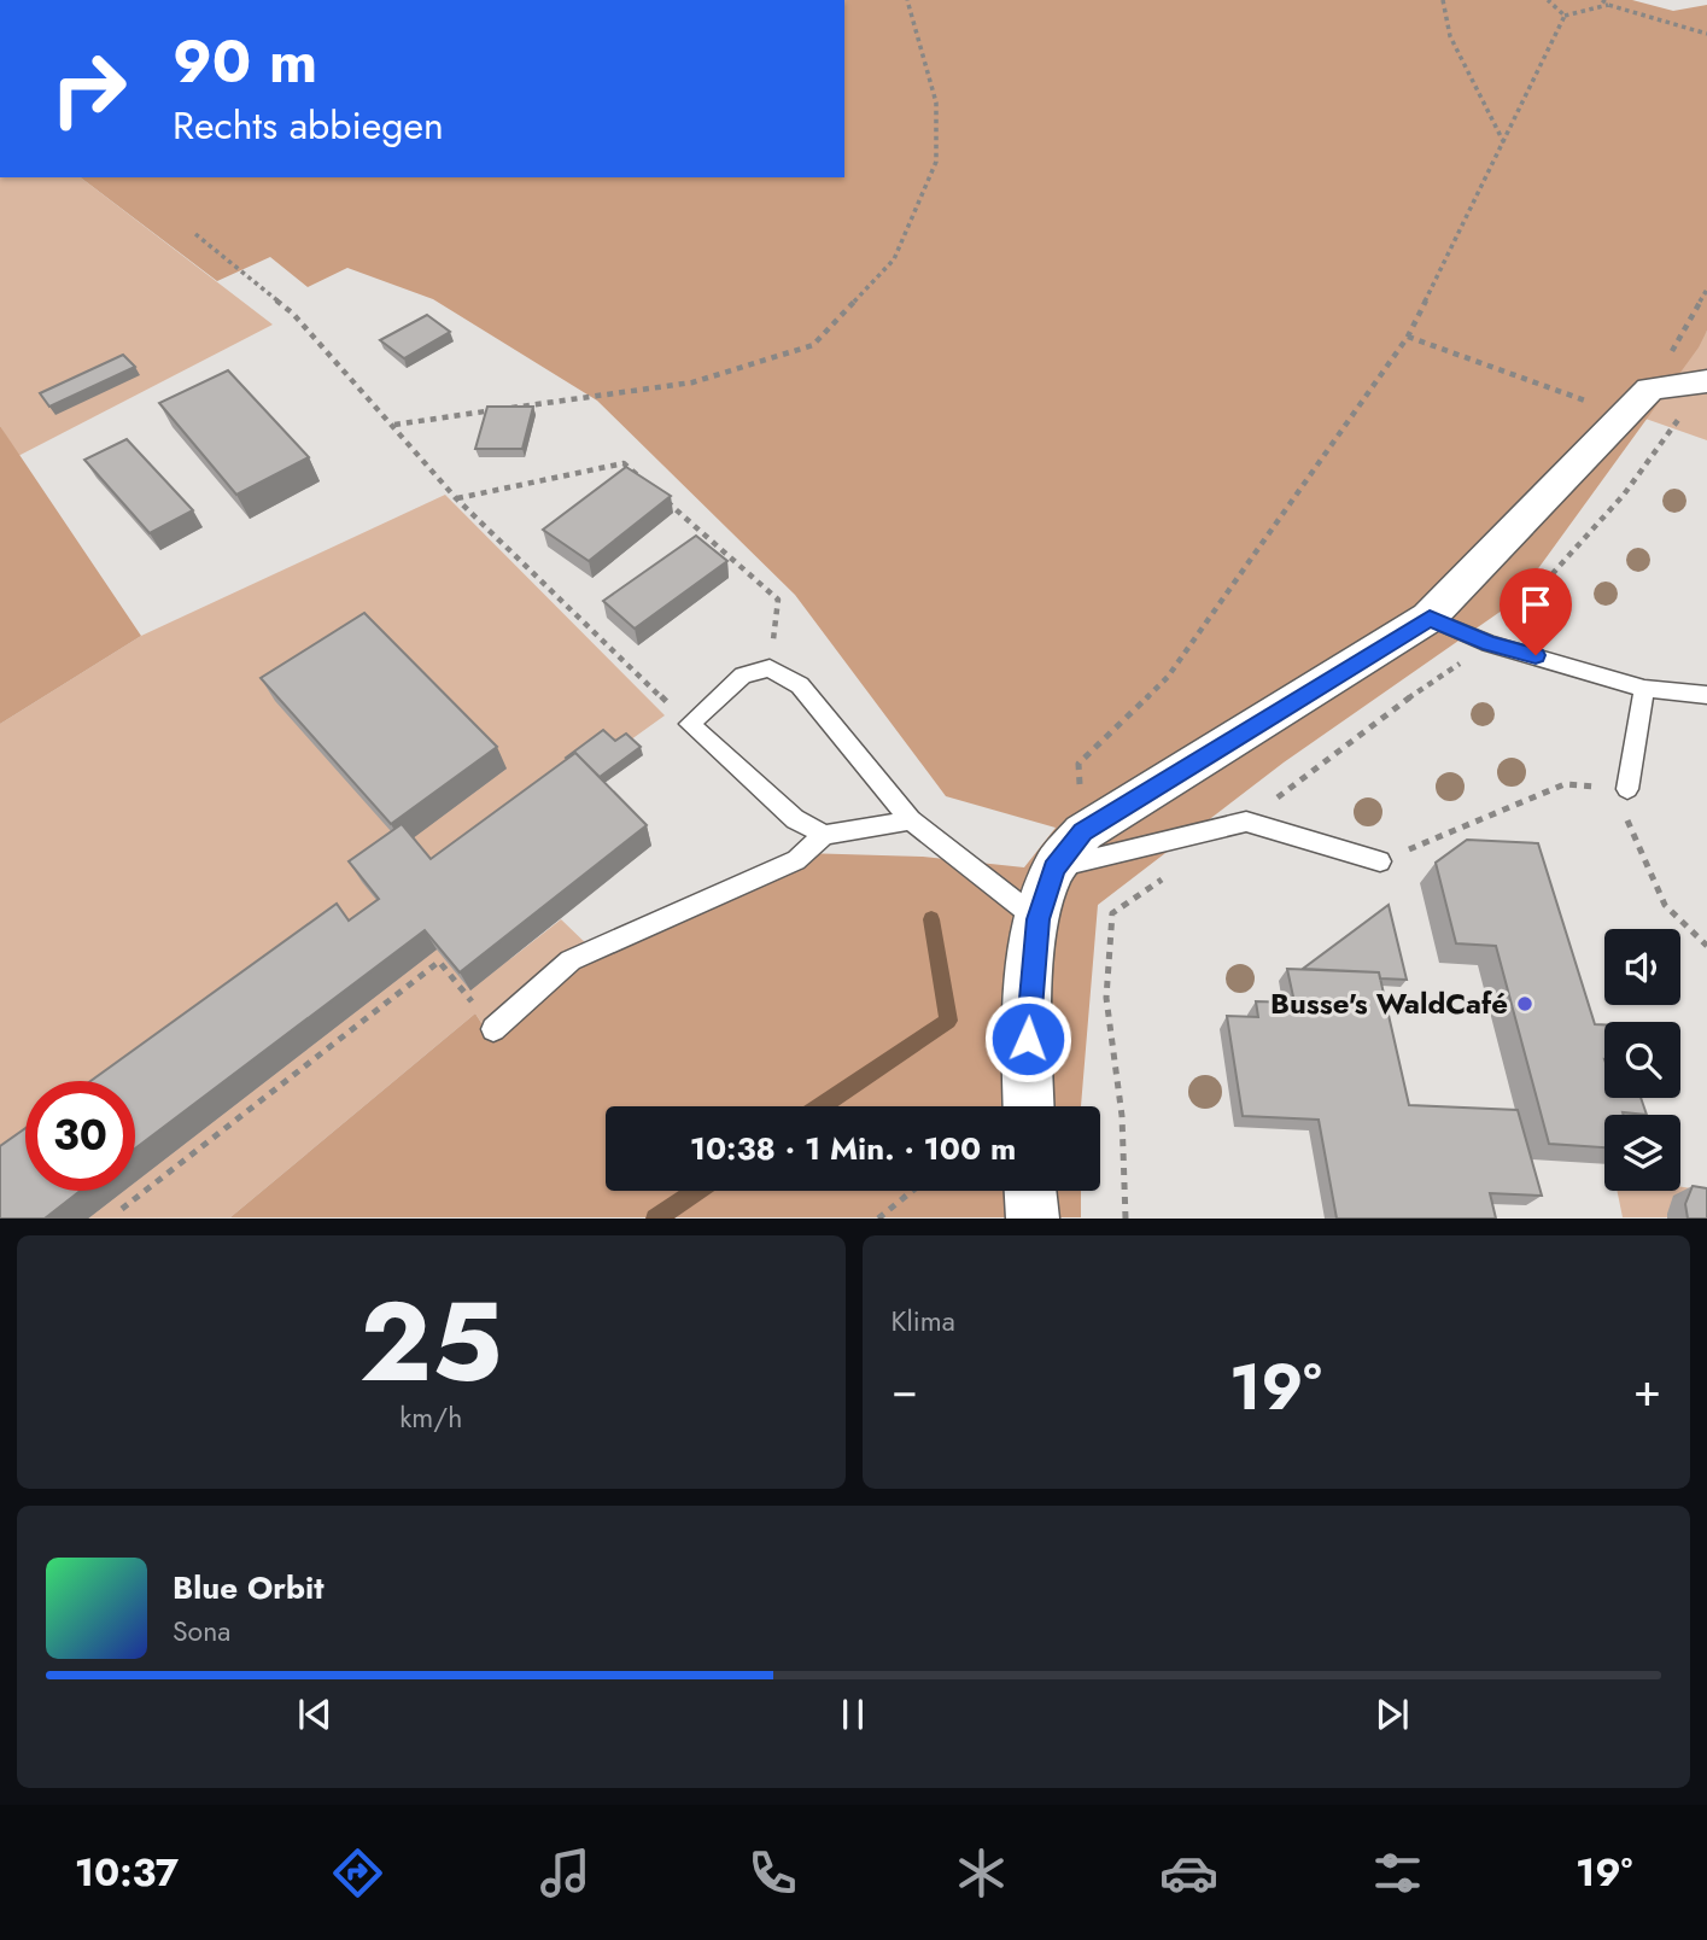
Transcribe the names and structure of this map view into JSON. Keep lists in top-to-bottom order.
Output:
{
  "places": ["Busse's WaldCafé"],
  "page": {
    "turn": ["90 m", "Rechts abbiegen"],
    "limit": "30",
    "trip": "10:38 · 1 Min. · 100 m",
    "tile": [
      ["25", "km/h"],
      "Klima"
    ],
    "heat": ["−", "19°", "+"],
    "song": ["Blue Orbit", "Sona"],
    "tabs": ["10:37", "19°"]
  }
}
